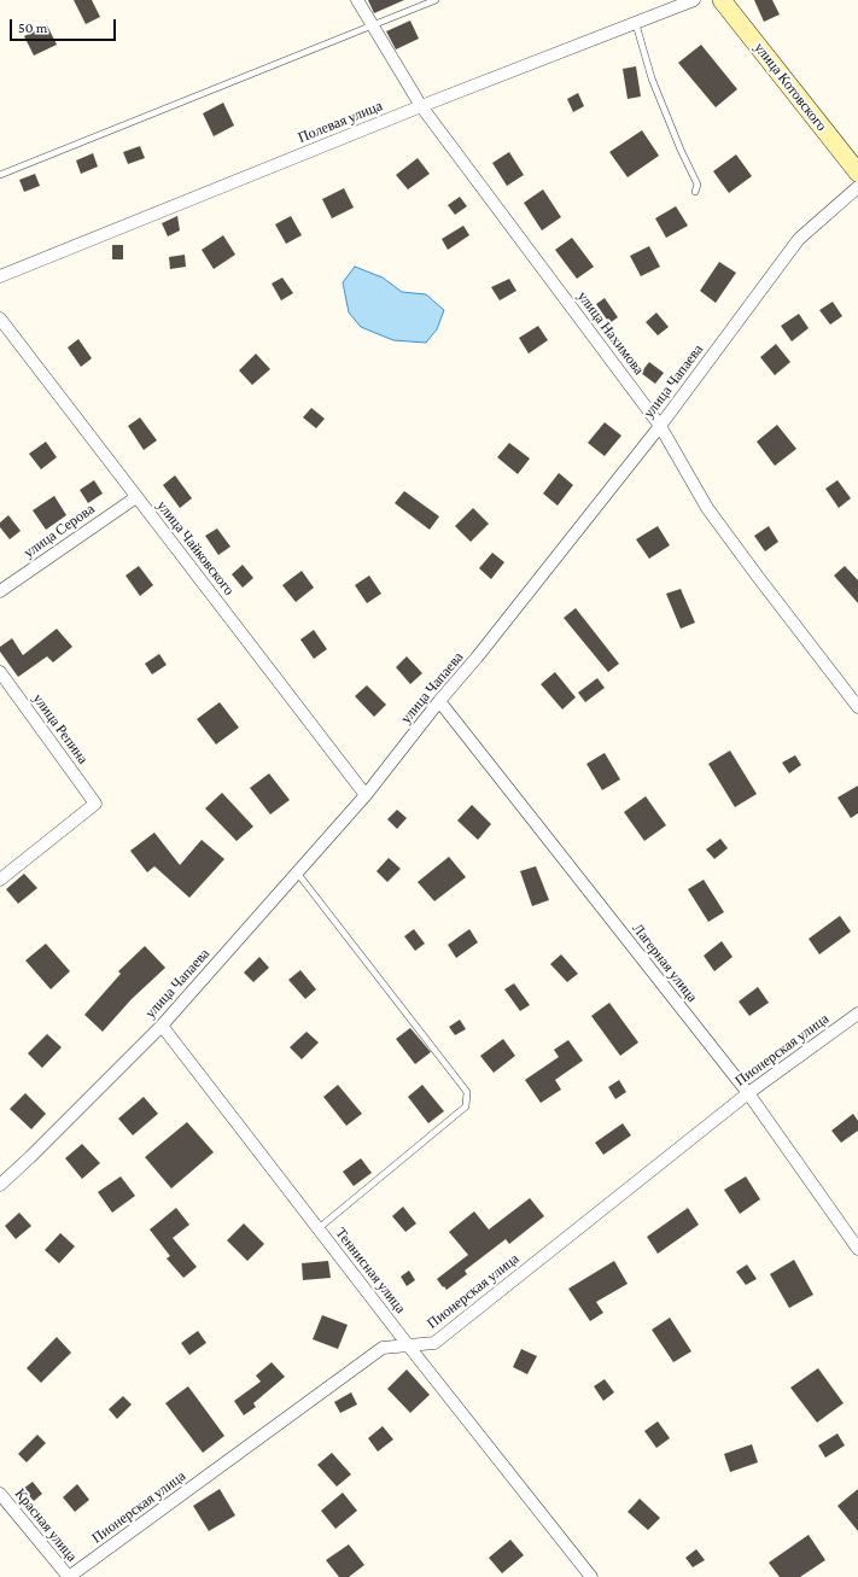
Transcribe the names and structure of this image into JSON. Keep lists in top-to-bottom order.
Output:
{
  "streets": {
    "main road": ["улица Котовского"],
    "street": [
      "Полевая улица",
      "улица Нахимова",
      "улица Чапаева",
      "улица Серова",
      "улица Чайковского",
      "улица Репина",
      "Лагерная улица",
      "Пионерская улица",
      "Теннисная улица",
      "Красная улица"
    ]
  },
  "crossings": [
    ["Полевая улица", "улица Нахимова"],
    ["улица Нахимова", "улица Чапаева"],
    ["улица Чапаева", "улица Чайковского"],
    ["улица Чапаева", "Лагерная улица"],
    ["улица Чапаева", "Теннисная улица"],
    ["улица Серова", "улица Чайковского"],
    ["Лагерная улица", "Пионерская улица"],
    ["Пионерская улица", "Теннисная улица"],
    ["Пионерская улица", "Красная улица"]
  ],
  "scale_bar": "50 m"
}
